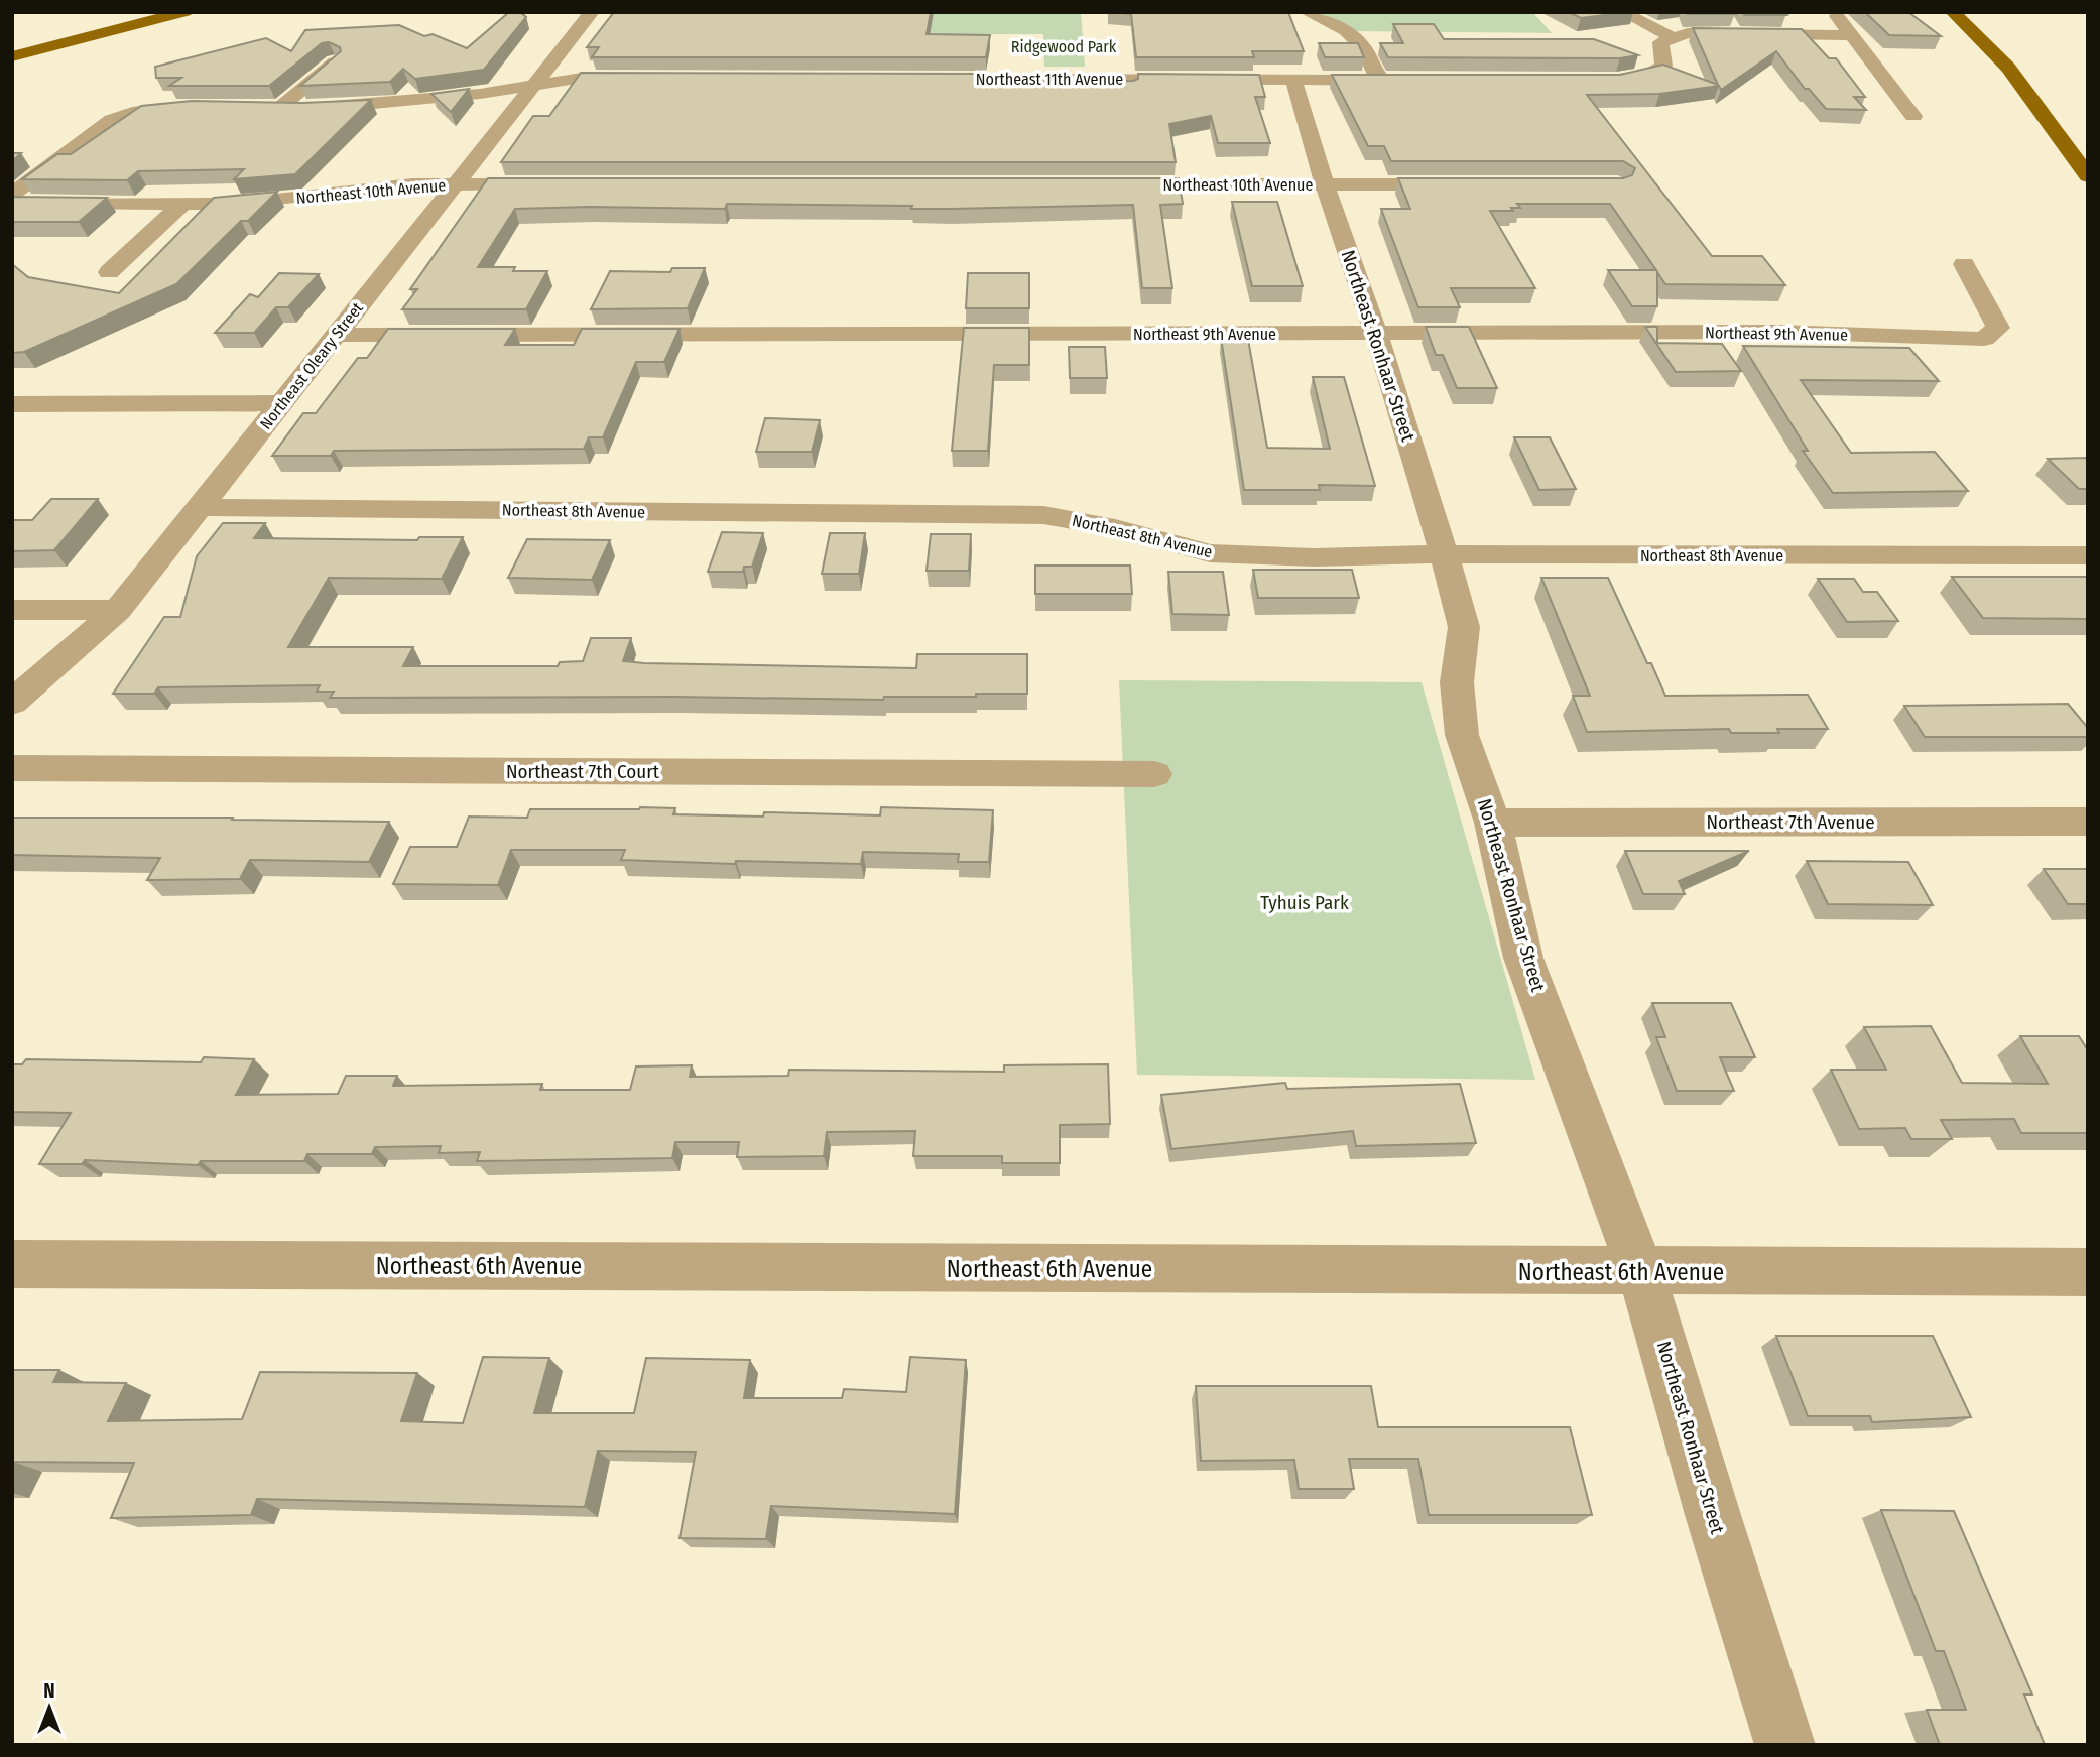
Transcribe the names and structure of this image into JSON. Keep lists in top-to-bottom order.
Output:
{
  "streets": {
    "street": [
      "Northeast 11th Avenue",
      "Northeast 10th Avenue",
      "Northeast 9th Avenue",
      "Northeast Ronhaar Street",
      "Northeast Oleary Street",
      "Northeast 8th Avenue",
      "Northeast 7th Court",
      "Northeast 7th Avenue",
      "Northeast 6th Avenue"
    ]
  },
  "crossings": [
    ["Northeast 11th Avenue", "Northeast Ronhaar Street"],
    ["Northeast 10th Avenue", "Northeast Ronhaar Street"],
    ["Northeast 10th Avenue", "Northeast Oleary Street"],
    ["Northeast 9th Avenue", "Northeast Ronhaar Street"],
    ["Northeast 9th Avenue", "Northeast Oleary Street"],
    ["Northeast Ronhaar Street", "Northeast 8th Avenue"],
    ["Northeast Ronhaar Street", "Northeast 7th Avenue"],
    ["Northeast Ronhaar Street", "Northeast 6th Avenue"],
    ["Northeast Oleary Street", "Northeast 8th Avenue"]
  ],
  "parks": ["Ridgewood Park", "Tyhuis Park"],
  "north": "top"
}
